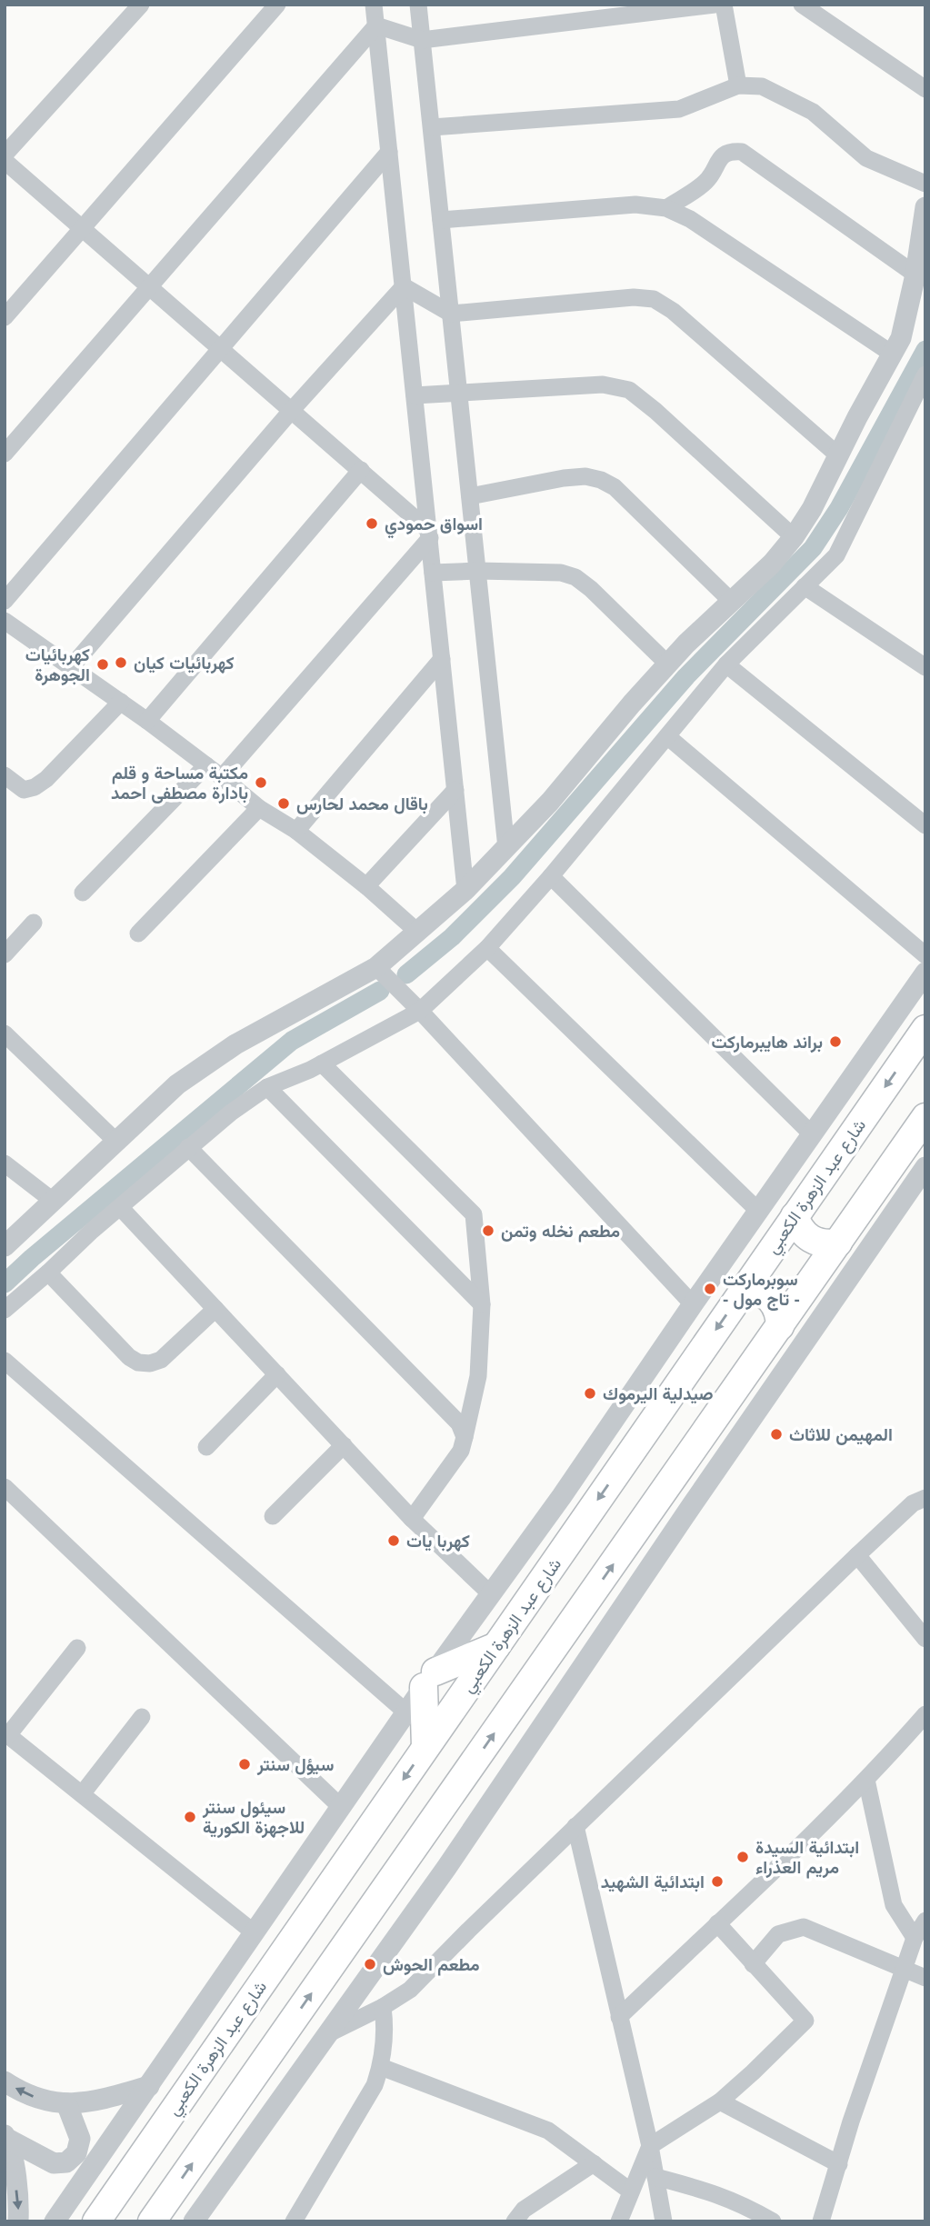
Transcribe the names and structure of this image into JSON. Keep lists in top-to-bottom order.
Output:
{
  "streets": {
    "main road": ["شارع عبد الزهرة الكعبي"]
  },
  "places": [
    "اسواق حمودي",
    "كهربائيات كيان",
    "كهربائيات الجوهرة",
    "مكتبة مساحة و قلم بادارة مصطفى احمد",
    "باقال محمد لحارس",
    "براند هايبرماركت",
    "مطعم نخله وتمن",
    "سوبرماركت - تاج مول -",
    "صيدلية اليرموك",
    "المهيمن للاثاث",
    "كهربا يات",
    "سيؤل سنتر",
    "سيئول سنتر للاجهزة الكورية",
    "ابتدائية السيدة مريم العذراء",
    "ابتدائية الشهيد",
    "مطعم الحوش"
  ]
}
